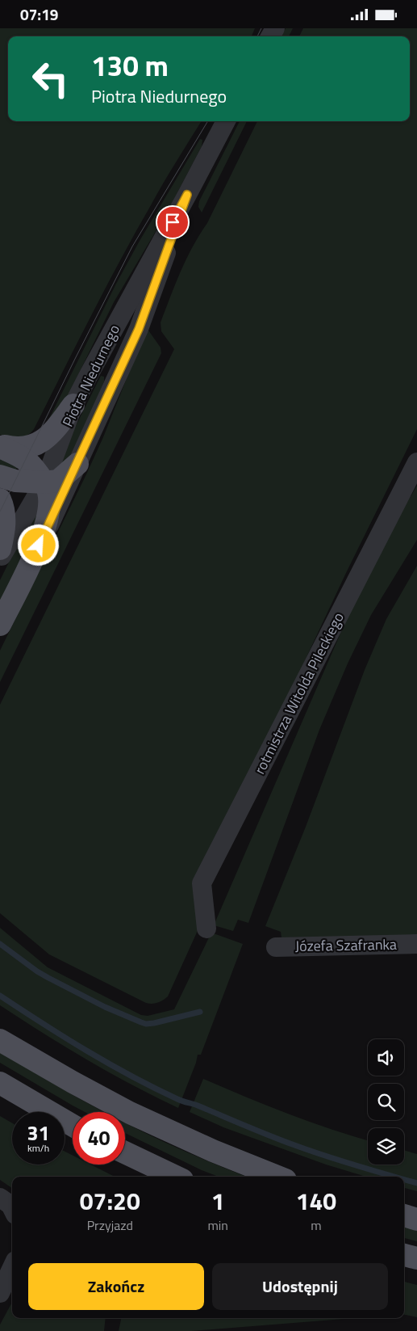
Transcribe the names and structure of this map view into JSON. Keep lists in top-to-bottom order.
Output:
{
  "streets": {
    "main road": ["Piotra Niedurnego"],
    "street": ["rotmistrza Witolda Pileckiego", "Józefa Szafranka"]
  },
  "page": {
    "status": "07:19",
    "turn": ["130 m", "Piotra Niedurnego"],
    "speed": "31 km/h",
    "limit": "40",
    "eta": [
      "07:20",
      "Przyjazd",
      "1",
      "min",
      "140",
      "m"
    ],
    "buttons": ["Zakończ", "Udostępnij"]
  }
}
